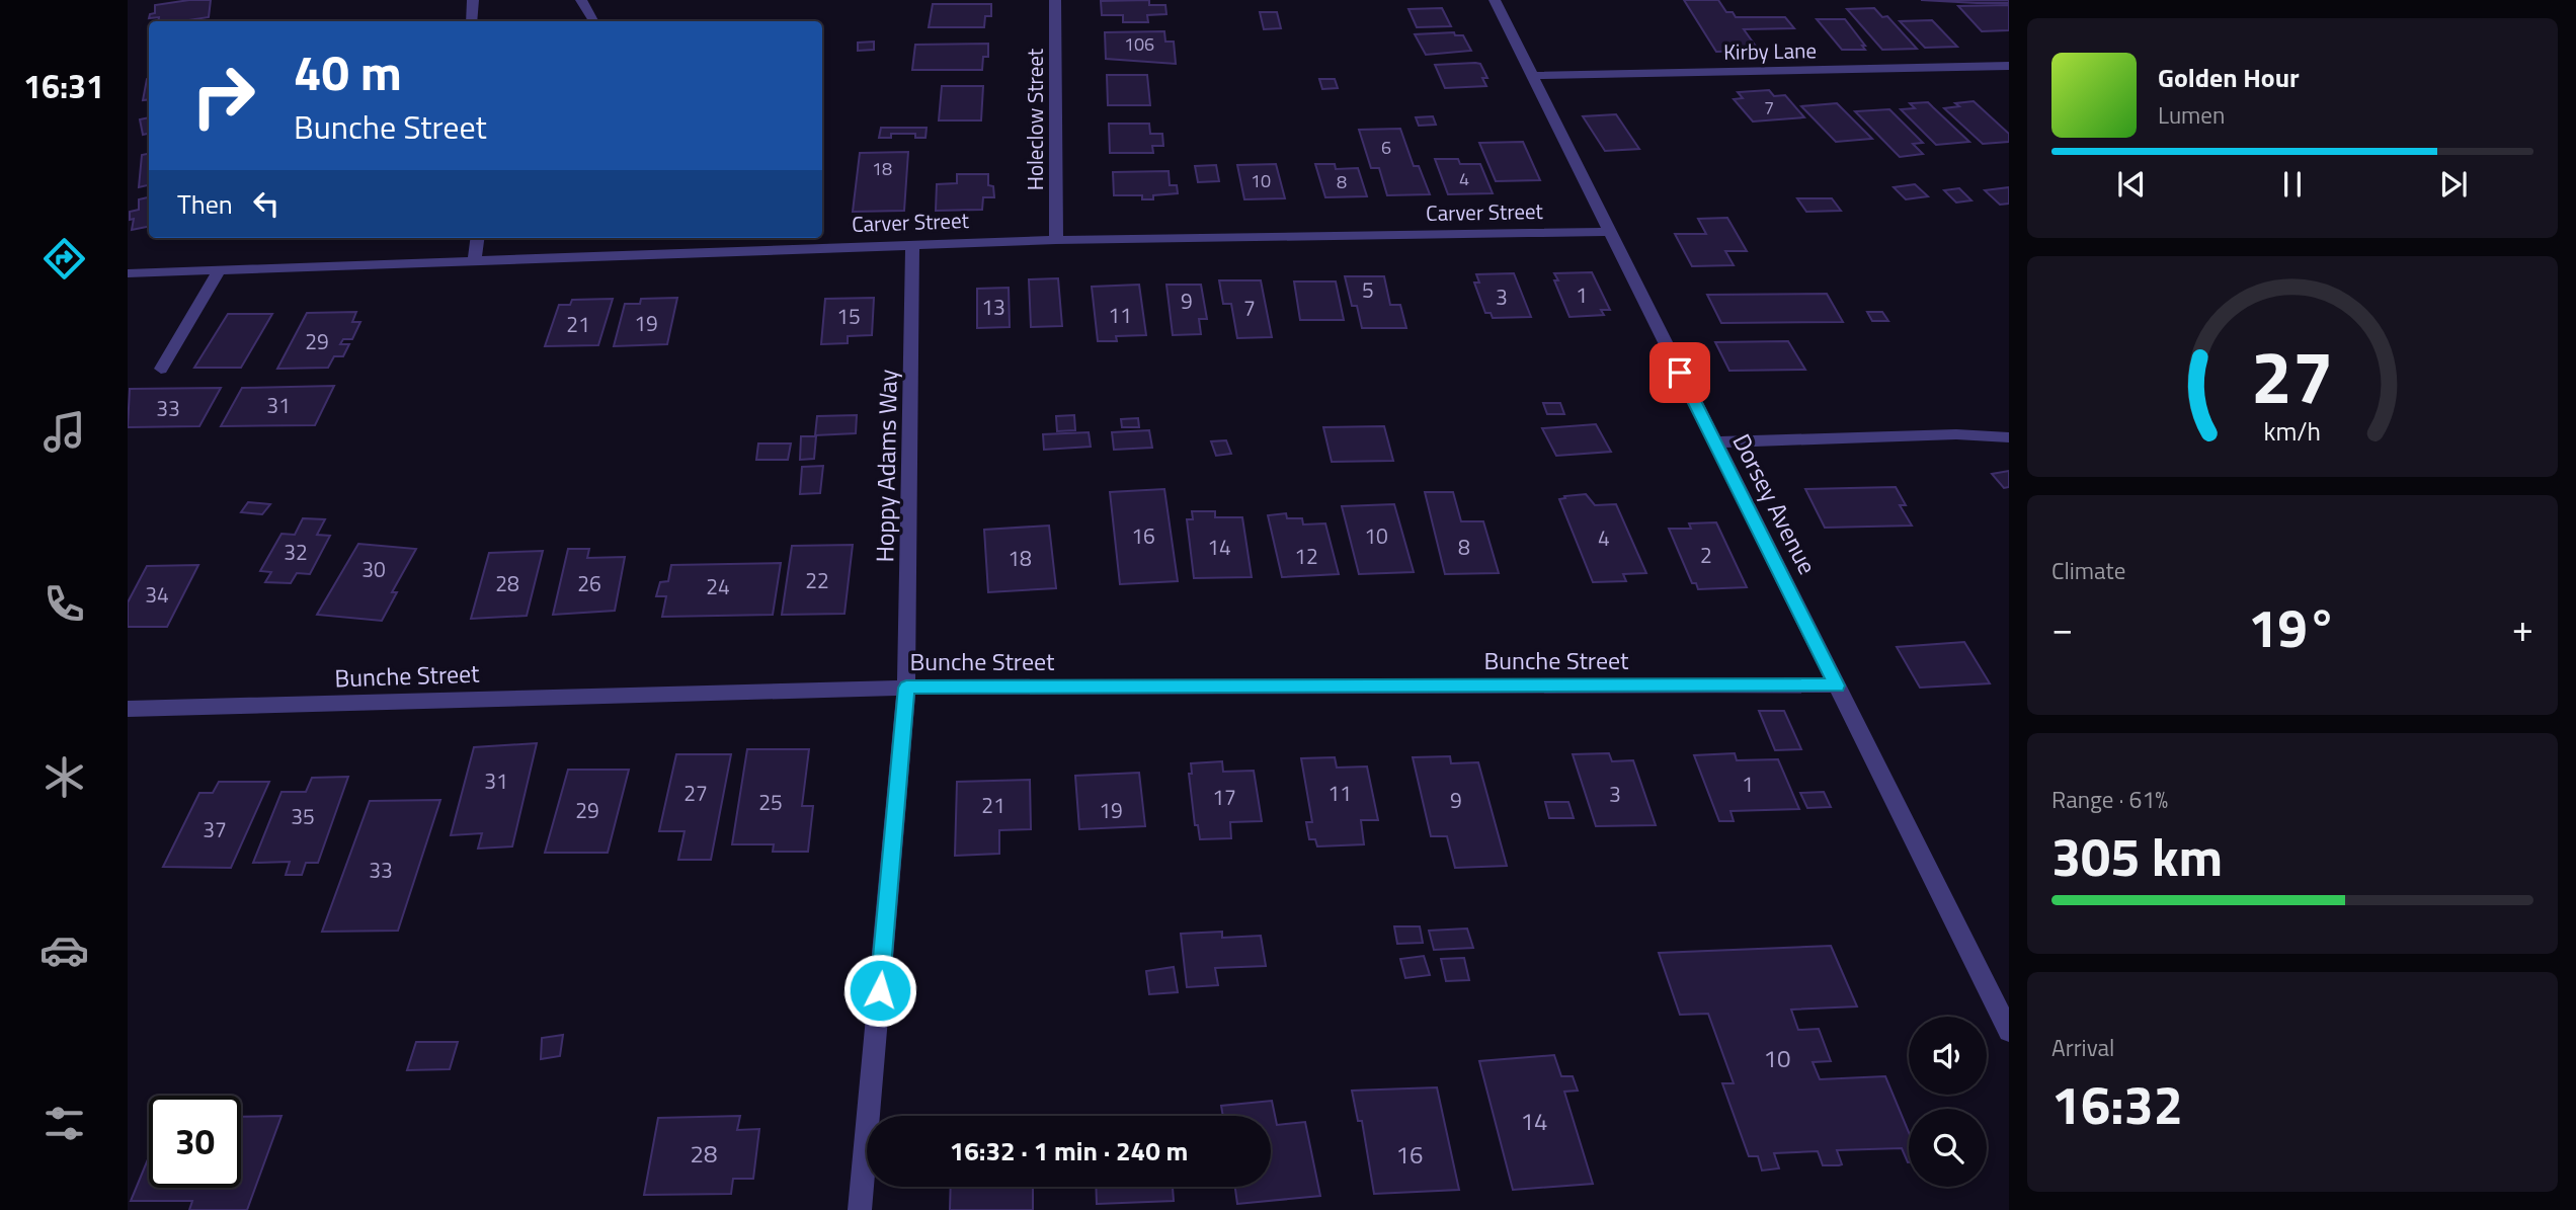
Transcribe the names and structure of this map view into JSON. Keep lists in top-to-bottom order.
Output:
{
  "streets": {
    "street": [
      "Kirby Lane",
      "Holeclow Street",
      "Carver Street",
      "Hoppy Adams Way",
      "Dorsey Avenue",
      "Bunche Street"
    ]
  },
  "crossings": [
    ["Kirby Lane", "Dorsey Avenue"],
    ["Holeclow Street", "Carver Street"],
    ["Carver Street", "Hoppy Adams Way"],
    ["Carver Street", "Dorsey Avenue"],
    ["Hoppy Adams Way", "Bunche Street"],
    ["Dorsey Avenue", "Bunche Street"]
  ],
  "house_numbers": [
    "106",
    "7",
    "6",
    "18",
    "4",
    "10",
    "8",
    "5",
    "1",
    "3",
    "9",
    "13",
    "7",
    "11",
    "15",
    "19",
    "21",
    "29",
    "31",
    "33",
    "16",
    "10",
    "4",
    "14",
    "8",
    "32",
    "2",
    "12",
    "18",
    "30",
    "22",
    "28",
    "26",
    "24",
    "34",
    "31",
    "1",
    "27",
    "11",
    "3",
    "17",
    "9",
    "25",
    "21",
    "29",
    "19",
    "35",
    "37",
    "33",
    "10",
    "14",
    "28",
    "16"
  ],
  "page": {
    "tabs": "16:31",
    "turn": ["40 m", "Bunche Street"],
    "song": ["Golden Hour", "Lumen"],
    "then": "Then",
    "tile": [
      "Climate",
      ["Range · 61%", "305 km"],
      ["Arrival", "16:32"]
    ],
    "heat": ["−", "19°", "+"],
    "limit": "30",
    "trip": "16:32 · 1 min · 240 m",
    "gauge": ["27", "km/h"]
  }
}
